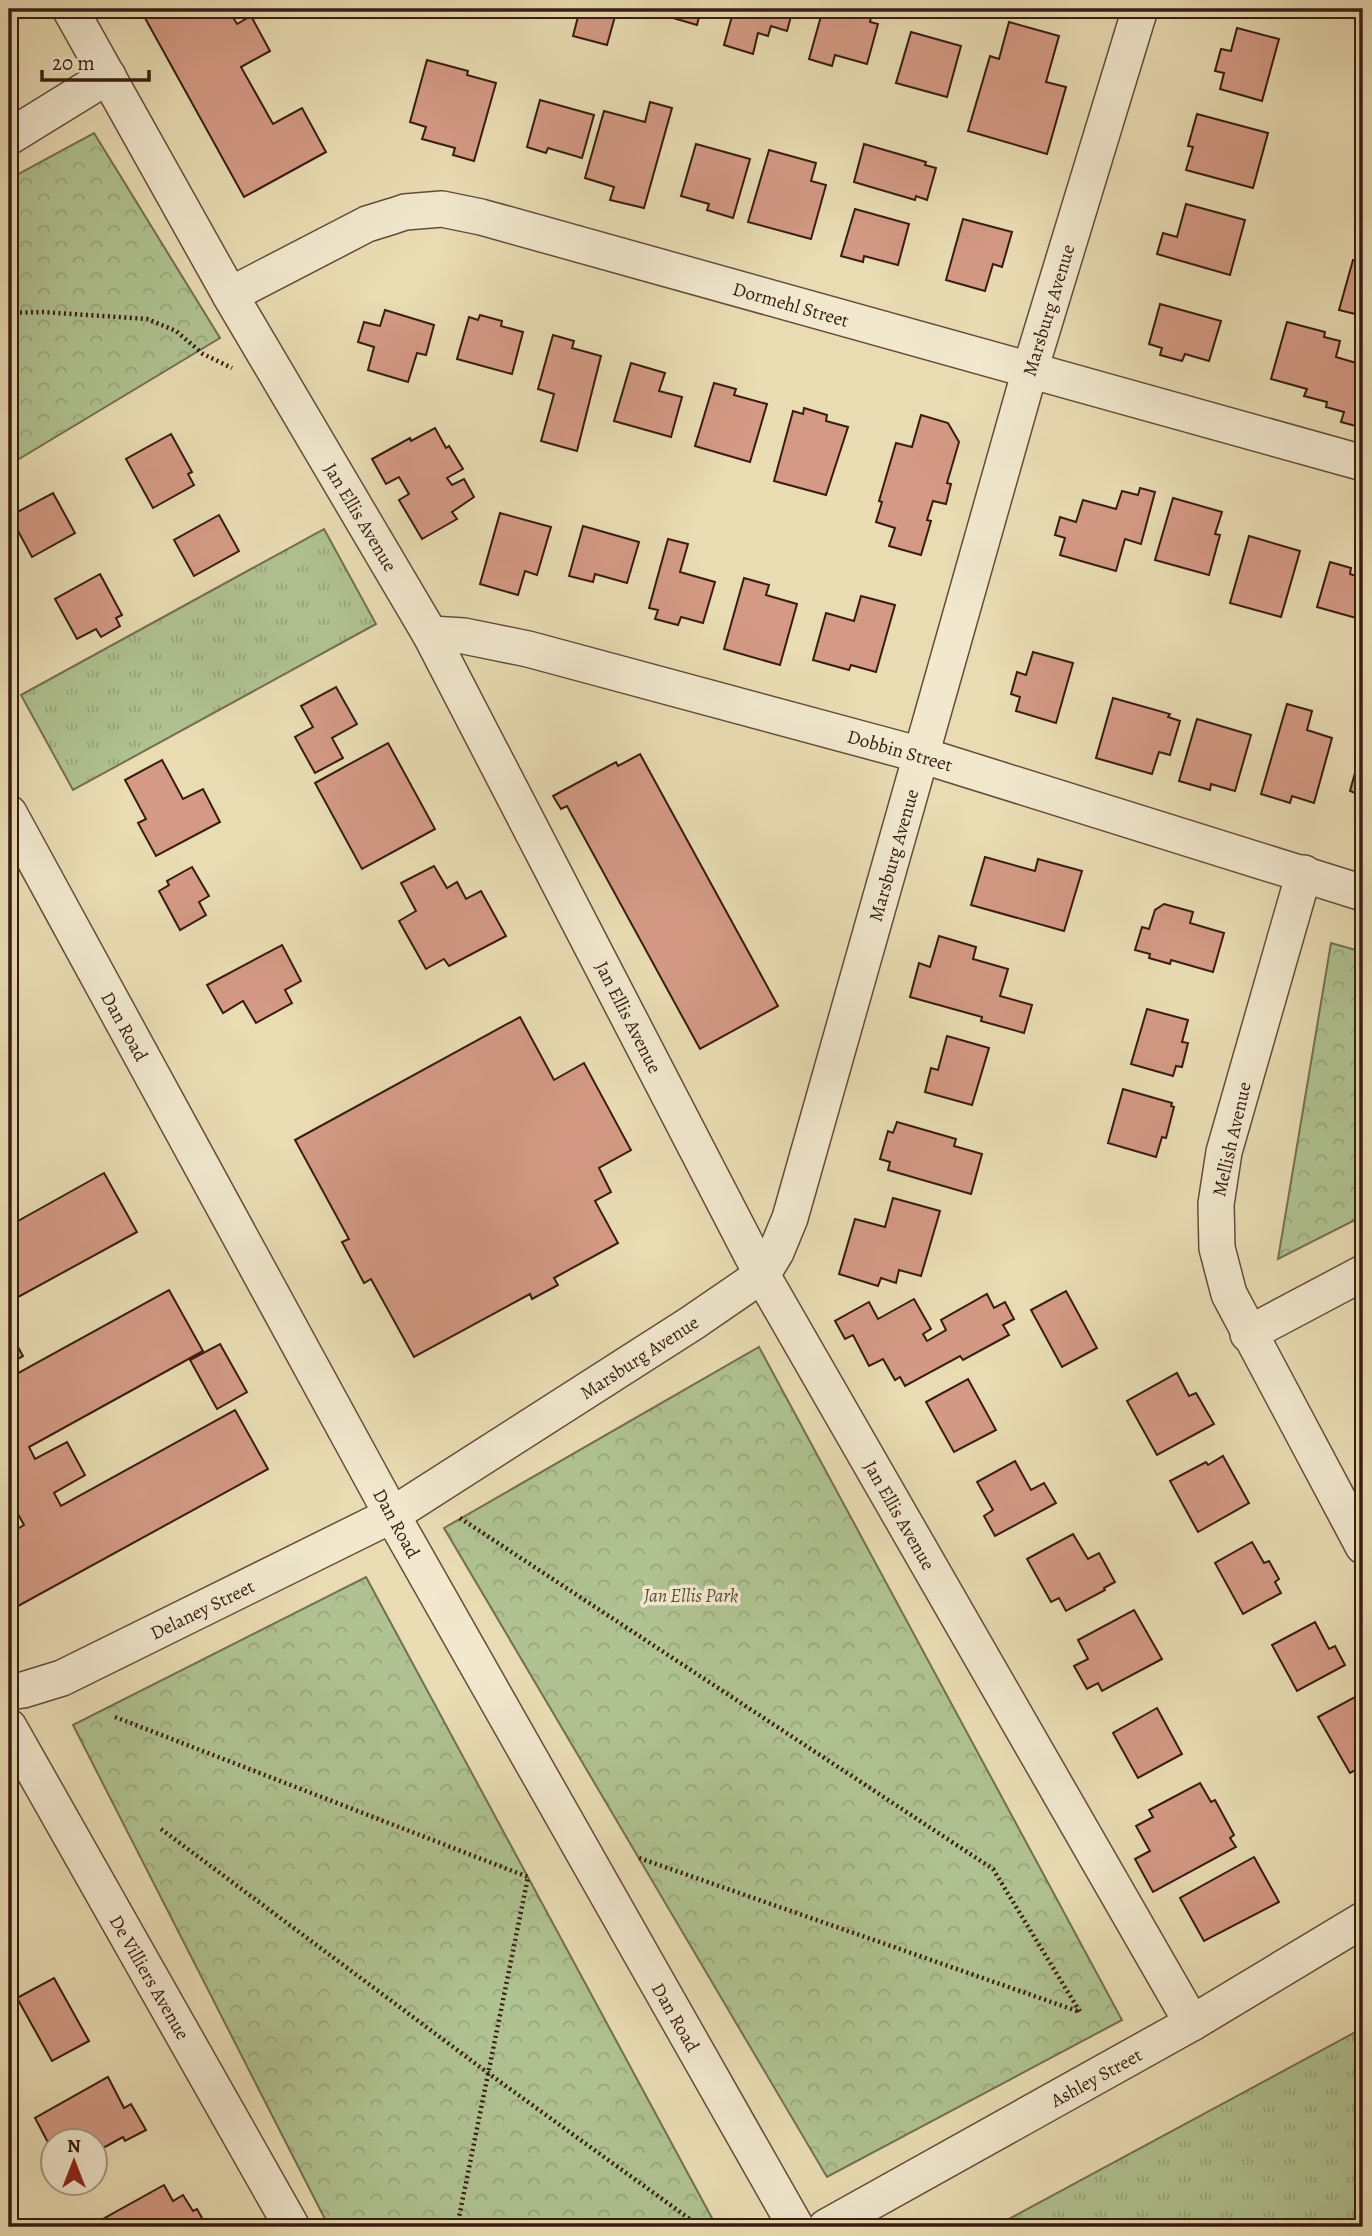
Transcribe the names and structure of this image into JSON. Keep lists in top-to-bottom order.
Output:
{
  "streets": {
    "street": [
      "Dormehl Street",
      "Marsburg Avenue",
      "Jan Ellis Avenue",
      "Dobbin Street",
      "Dan Road",
      "Mellish Avenue",
      "Delaney Street",
      "De Villiers Avenue",
      "Ashley Street"
    ]
  },
  "crossings": [
    ["Dormehl Street", "Marsburg Avenue"],
    ["Dormehl Street", "Jan Ellis Avenue"],
    ["Marsburg Avenue", "Jan Ellis Avenue"],
    ["Marsburg Avenue", "Dobbin Street"],
    ["Marsburg Avenue", "Dan Road"],
    ["Marsburg Avenue", "Delaney Street"],
    ["Jan Ellis Avenue", "Dobbin Street"],
    ["Jan Ellis Avenue", "Ashley Street"],
    ["Dobbin Street", "Mellish Avenue"],
    ["Dan Road", "Delaney Street"]
  ],
  "parks": ["Jan Ellis Park"],
  "scale_bar": "20 m",
  "north": "top"
}
